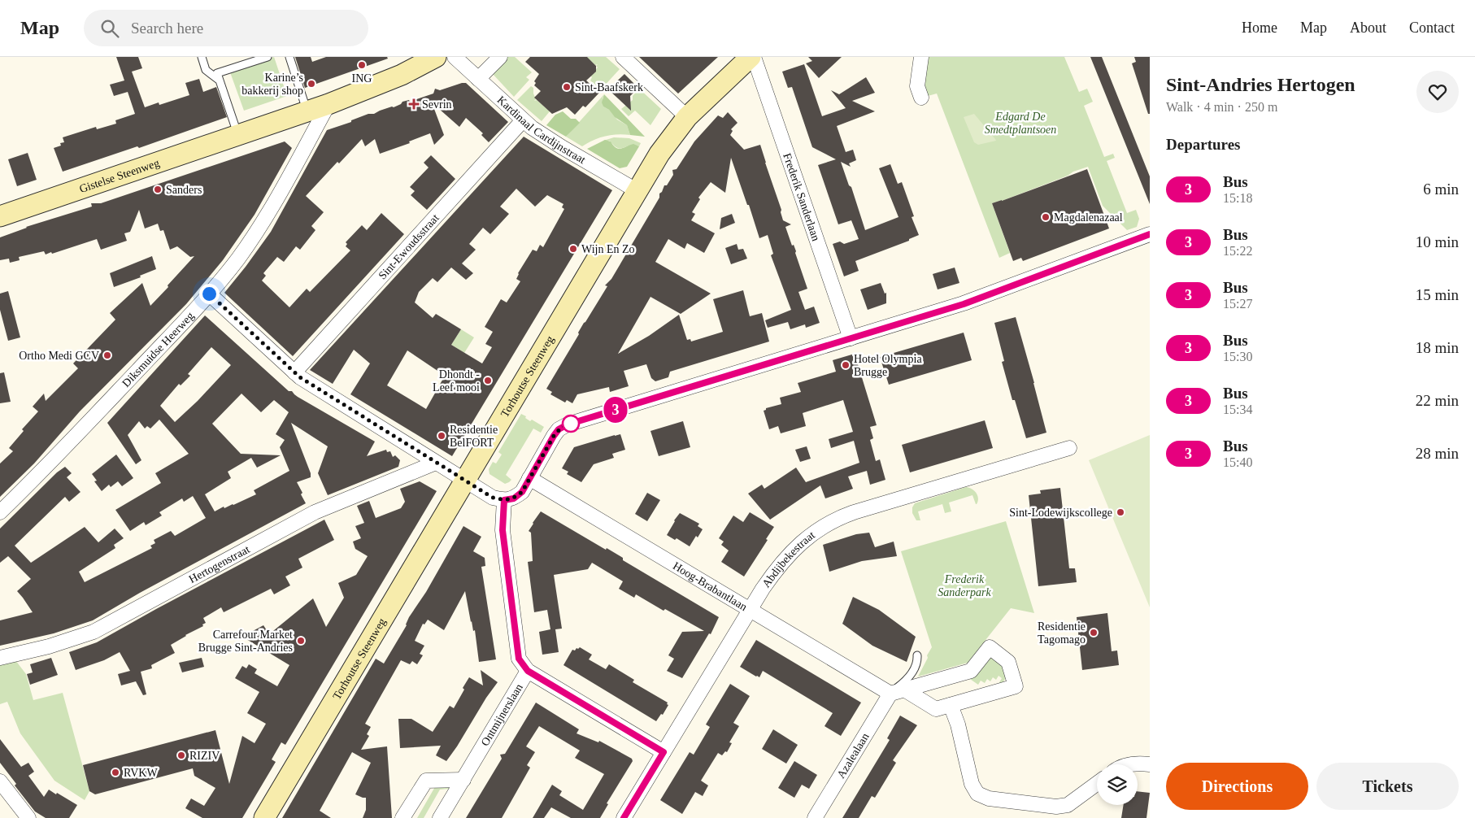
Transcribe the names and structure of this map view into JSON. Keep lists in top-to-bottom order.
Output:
{
  "streets": {
    "main road": ["Gistelse Steenweg", "Torhoutse Steenweg"],
    "street": [
      "Kardinaal Cardijnstraat",
      "Frederik Sanderlaan",
      "Sint-Ewoudsstraat",
      "Diksmuidse Heerweg",
      "Abdijbekestraat",
      "Hertogenstraat",
      "Hoog-Brabantlaan",
      "Ontmijnerslaan",
      "Azalealaan"
    ]
  },
  "crossings": [
    ["Kardinaal Cardijnstraat", "Sint-Ewoudsstraat"],
    ["Kardinaal Cardijnstraat", "Torhoutse Steenweg"],
    ["Gistelse Steenweg", "Diksmuidse Heerweg"],
    ["Abdijbekestraat", "Hoog-Brabantlaan"],
    ["Hoog-Brabantlaan", "Azalealaan"]
  ],
  "parks": ["Edgard De Smedtplantsoen", "Frederik Sanderpark"],
  "places": {
    "other": [
      "ING",
      "Karine’s bakkerij shop",
      "Sint-Baafskerk",
      "Sanders",
      "Magdalenazaal",
      "Wijn En Zo",
      "Ortho Medi GCV",
      "Hotel Olympia Brugge",
      "Dhondt - Leef mooi",
      "Residentie BelFORT",
      "Sint-Lodewijkscollege",
      "Residentie Tagomago",
      "Carrefour Market Brugge Sint-Andries",
      "RIZIV",
      "RVKW"
    ],
    "health": ["Sevrin"]
  },
  "lines": ["bus line 3"],
  "page": {
    "header": "Map",
    "search": "Search here",
    "nav": [
      "Home",
      "Map",
      "About",
      "Contact"
    ],
    "on_map": "3",
    "heading": [
      ["Sint-Andries Hertogen", "Walk · 4 min · 250 m"],
      "Departures"
    ],
    "list": [
      {
        "mark": "3",
        "name": "Bus",
        "note": "15:18",
        "value": "6 min"
      },
      {
        "mark": "3",
        "name": "Bus",
        "note": "15:22",
        "value": "10 min"
      },
      {
        "mark": "3",
        "name": "Bus",
        "note": "15:27",
        "value": "15 min"
      },
      {
        "mark": "3",
        "name": "Bus",
        "note": "15:30",
        "value": "18 min"
      },
      {
        "mark": "3",
        "name": "Bus",
        "note": "15:34",
        "value": "22 min"
      },
      {
        "mark": "3",
        "name": "Bus",
        "note": "15:40",
        "value": "28 min"
      }
    ],
    "buttons": ["Directions", "Tickets"]
  }
}
